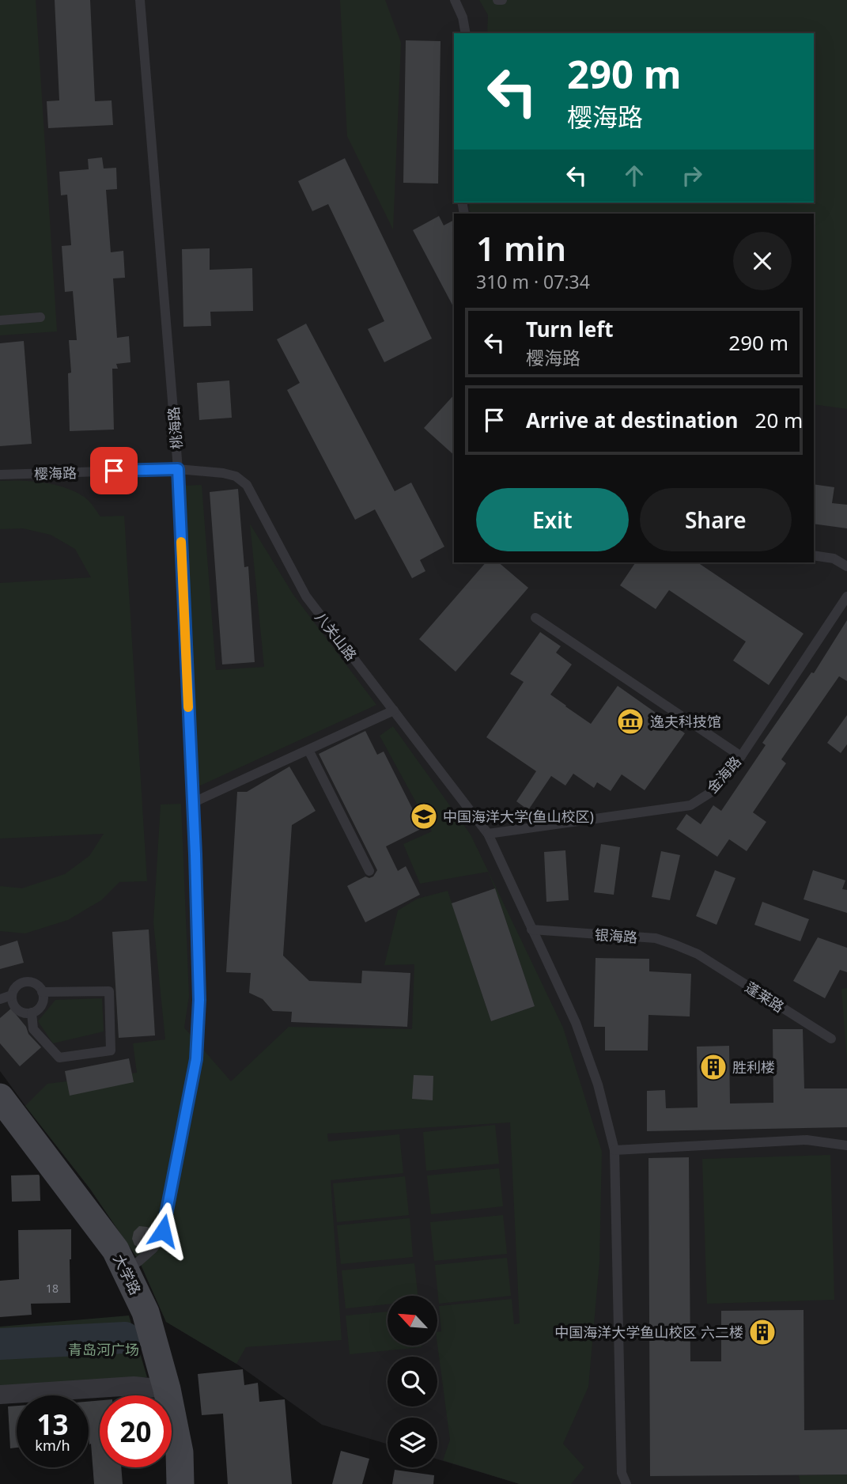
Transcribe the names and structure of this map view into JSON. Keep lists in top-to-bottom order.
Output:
{
  "streets": {
    "main road": ["大学路"],
    "lane": [
      "桃海路",
      "樱海路",
      "八关山路",
      "金海路",
      "银海路",
      "蓬莱路"
    ]
  },
  "crossings": [
    ["桃海路", "樱海路"],
    ["桃海路", "八关山路"],
    ["桃海路", "大学路"],
    ["樱海路", "八关山路"],
    ["八关山路", "金海路"],
    ["八关山路", "银海路"],
    ["银海路", "蓬莱路"]
  ],
  "parks": ["青岛河广场"],
  "places": {
    "museum": ["逸夫科技馆"],
    "school or university": ["中国海洋大学(鱼山校区)"],
    "building": ["胜利楼", "中国海洋大学鱼山校区 六二楼"]
  },
  "house_numbers": ["18"],
  "north": "top left",
  "page": {
    "turn": ["290 m", "樱海路"],
    "heading": ["1 min", "310 m · 07:34"],
    "list": [
      {
        "name": "Turn left",
        "note": "樱海路",
        "value": "290 m"
      },
      {
        "name": "Arrive at destination",
        "value": "20 m"
      }
    ],
    "buttons": ["Exit", "Share"],
    "speed": "13 km/h",
    "limit": "20"
  }
}
